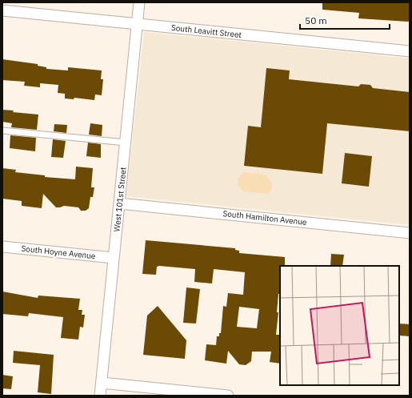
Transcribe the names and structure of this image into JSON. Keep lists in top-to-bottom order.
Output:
{
  "streets": {
    "street": [
      "South Leavitt Street",
      "West 101st Street",
      "South Hamilton Avenue",
      "South Hoyne Avenue"
    ]
  },
  "crossings": [
    ["South Leavitt Street", "West 101st Street"],
    ["West 101st Street", "South Hamilton Avenue"],
    ["West 101st Street", "South Hoyne Avenue"]
  ],
  "scale_bar": "50 m"
}
